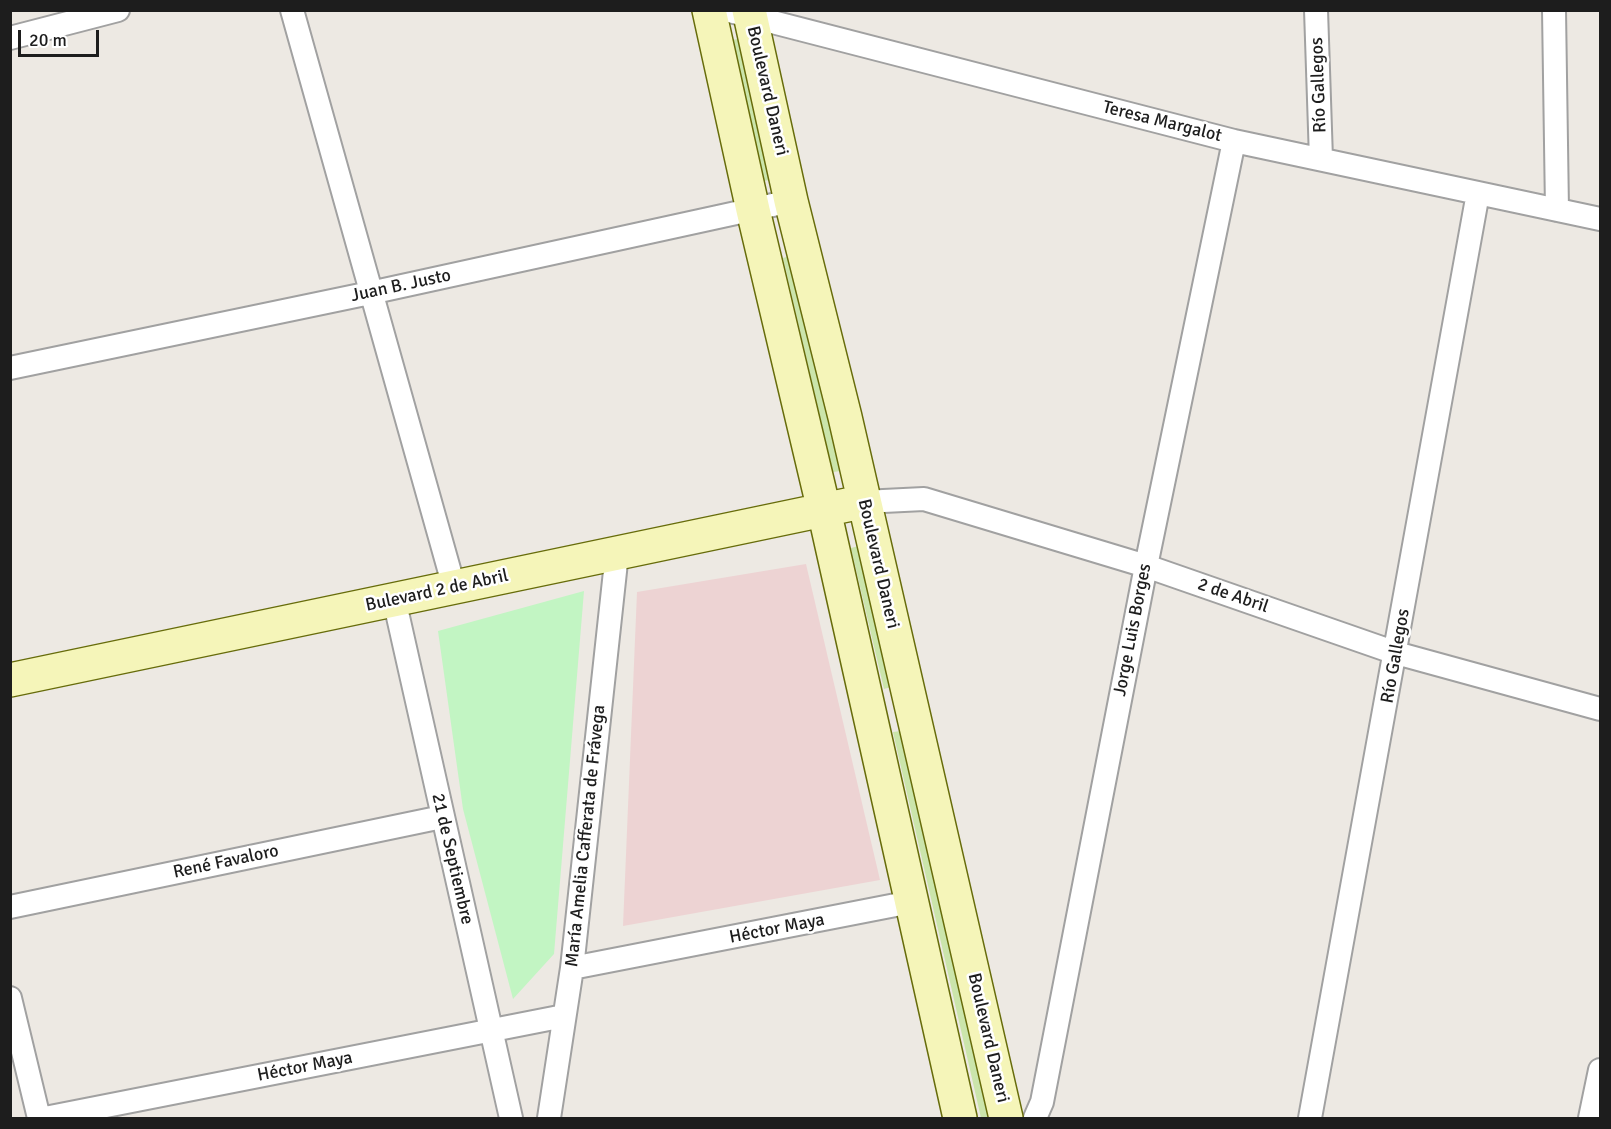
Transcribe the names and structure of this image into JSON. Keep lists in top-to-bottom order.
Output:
{
  "streets": {
    "main road": ["Boulevard Daneri", "Bulevard 2 de Abril"],
    "street": [
      "Río Gallegos",
      "Teresa Margalot",
      "Juan B. Justo",
      "2 de Abril",
      "Jorge Luis Borges",
      "María Amelia Cafferata de Frávega",
      "21 de Septiembre",
      "René Favaloro",
      "Héctor Maya"
    ]
  },
  "crossings": [
    ["Río Gallegos", "Teresa Margalot"],
    ["Río Gallegos", "2 de Abril"],
    ["Boulevard Daneri", "Teresa Margalot"],
    ["Boulevard Daneri", "Juan B. Justo"],
    ["Boulevard Daneri", "Bulevard 2 de Abril"],
    ["Boulevard Daneri", "2 de Abril"],
    ["Teresa Margalot", "Jorge Luis Borges"],
    ["Bulevard 2 de Abril", "2 de Abril"],
    ["Bulevard 2 de Abril", "María Amelia Cafferata de Frávega"],
    ["Bulevard 2 de Abril", "21 de Septiembre"],
    ["2 de Abril", "Jorge Luis Borges"],
    ["María Amelia Cafferata de Frávega", "Héctor Maya"],
    ["21 de Septiembre", "René Favaloro"],
    ["21 de Septiembre", "Héctor Maya"]
  ],
  "scale_bar": "20 m"
}
